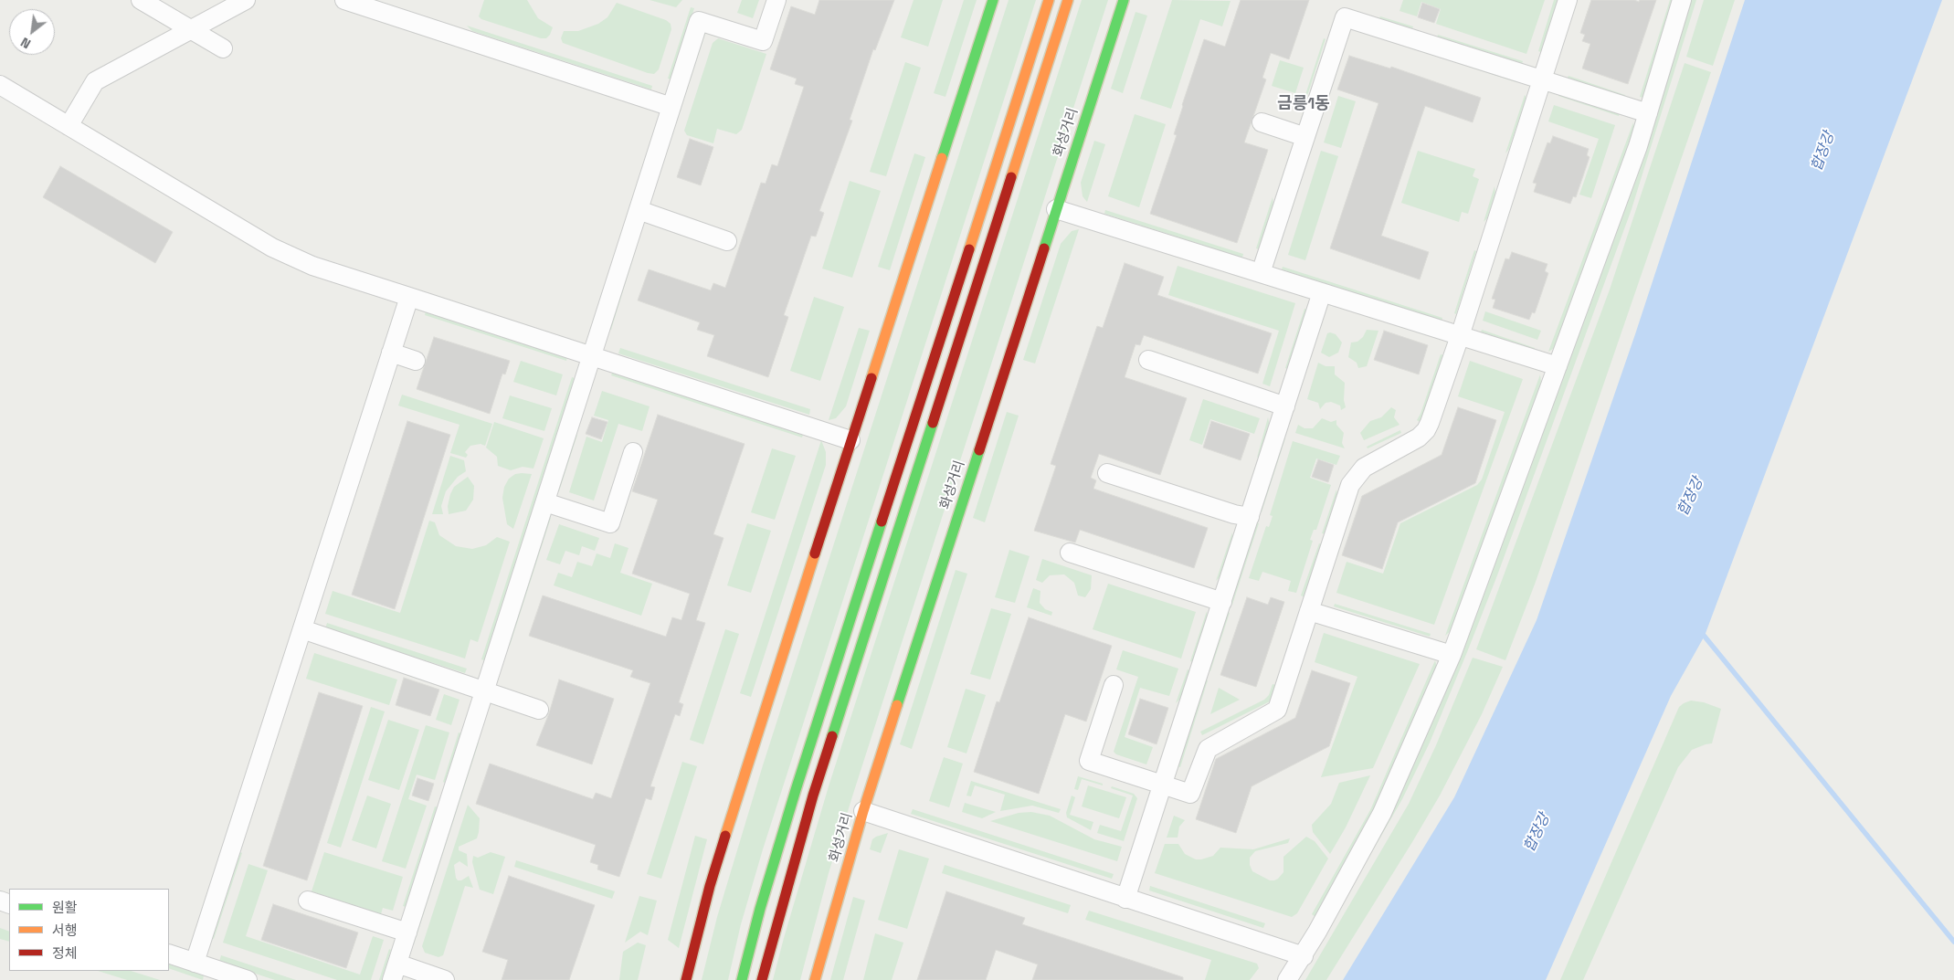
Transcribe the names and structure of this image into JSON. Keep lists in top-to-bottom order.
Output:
{
  "streets": {
    "main road": ["화성거리"]
  },
  "districts": ["금릉1동"],
  "water": ["합장강"],
  "legend": ["원활", "서행", "정체"],
  "north": "bottom left"
}
